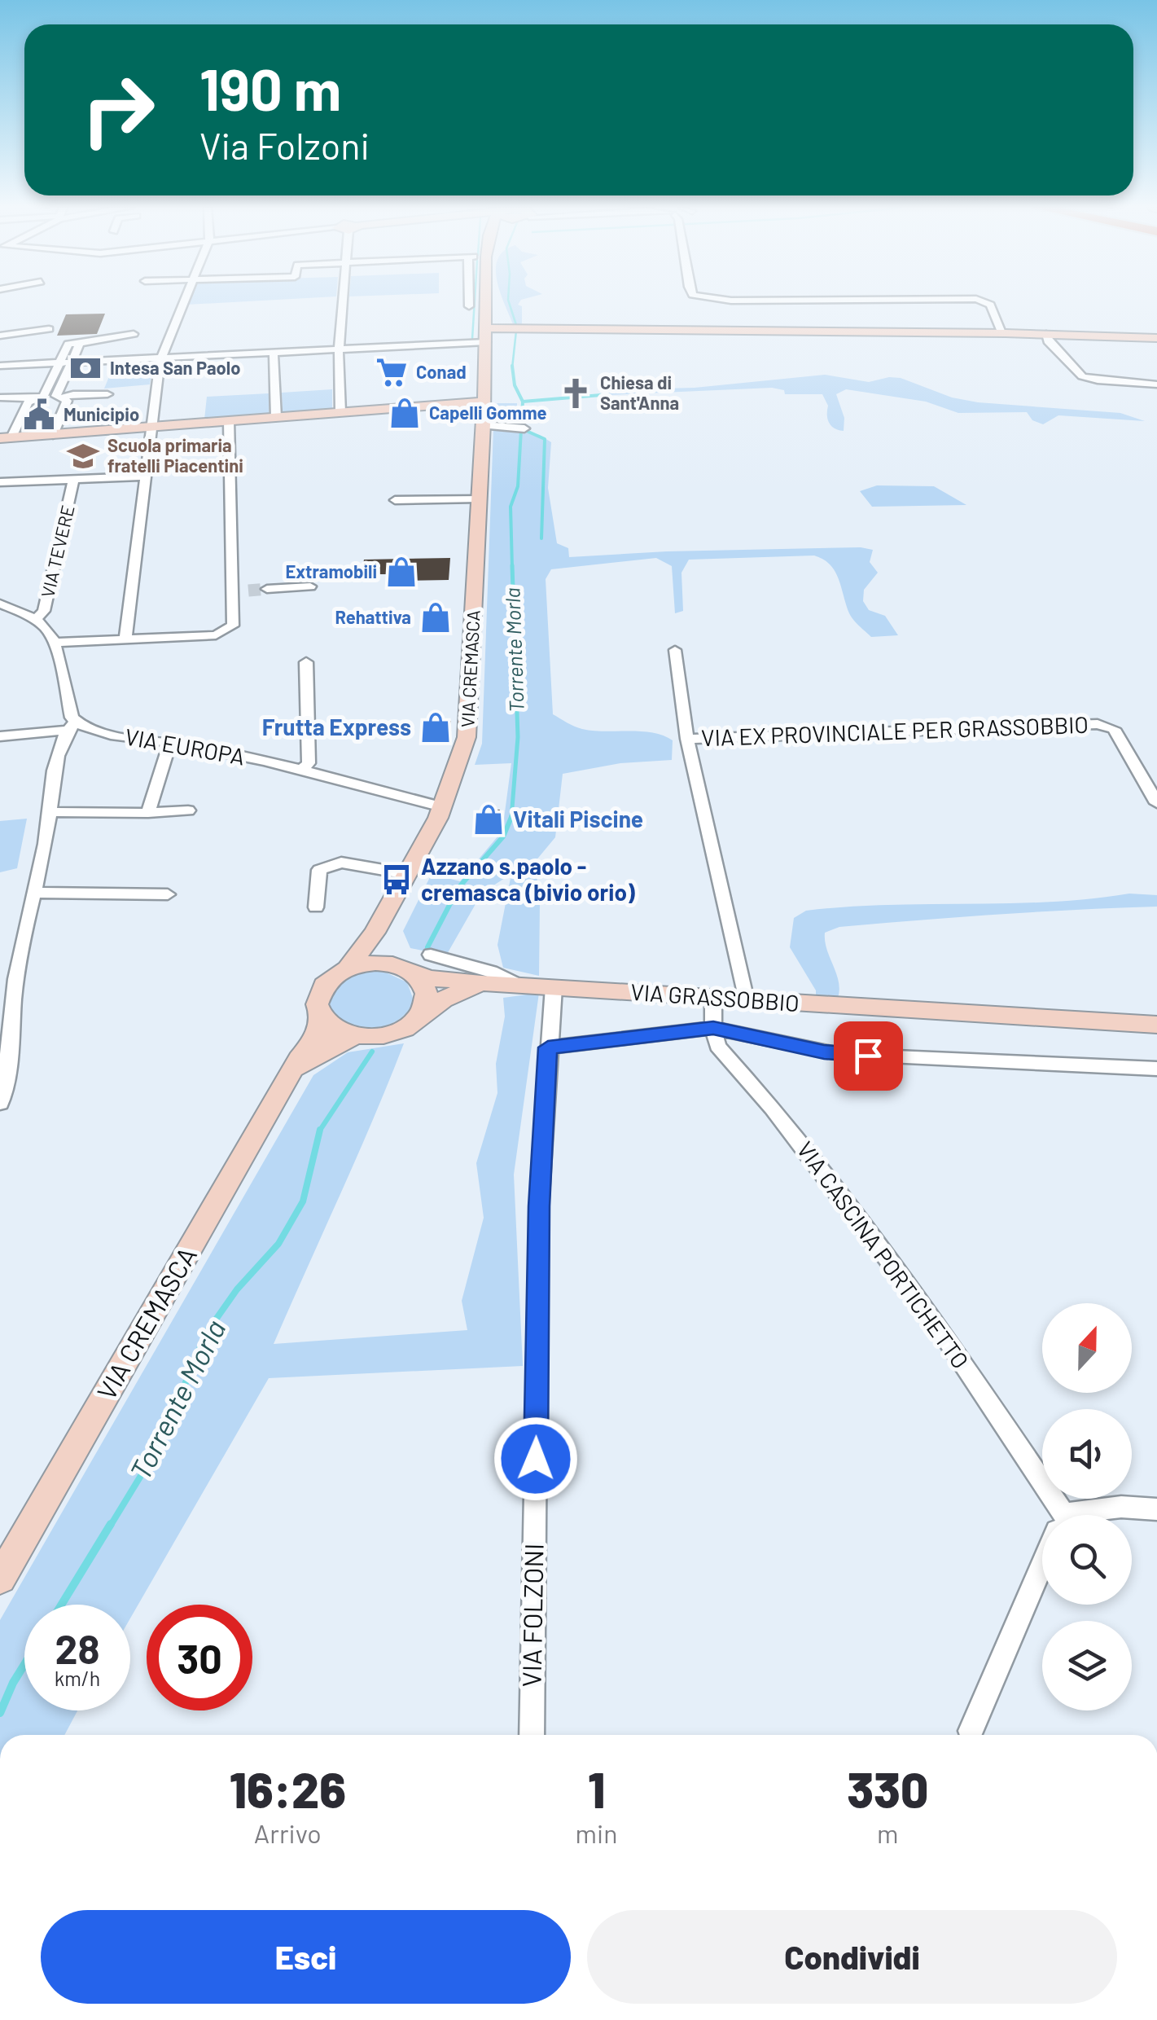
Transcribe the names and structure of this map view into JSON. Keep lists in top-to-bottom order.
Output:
{
  "streets": {
    "main road": ["VIA CREMASCA", "VIA GRASSOBBIO"],
    "street": [
      "VIA TEVERE",
      "VIA EX PROVINCIALE PER GRASSOBBIO",
      "VIA EUROPA",
      "VIA CASCINA PORTICHETTO",
      "VIA FOLZONI"
    ]
  },
  "crossings": [
    ["VIA CREMASCA", "VIA EUROPA"],
    ["VIA CREMASCA", "VIA GRASSOBBIO"],
    ["VIA EX PROVINCIALE PER GRASSOBBIO", "VIA GRASSOBBIO"],
    ["VIA GRASSOBBIO", "VIA CASCINA PORTICHETTO"],
    ["VIA GRASSOBBIO", "VIA FOLZONI"]
  ],
  "water": ["Torrente Morla"],
  "places": {
    "bank": ["Intesa San Paolo"],
    "supermarket": ["Conad"],
    "church": ["Chiesa di Sant'Anna"],
    "shop": [
      "Capelli Gomme",
      "Extramobili",
      "Rehattiva",
      "Frutta Express",
      "Vitali Piscine"
    ],
    "public building": ["Municipio"],
    "school or university": ["Scuola primaria fratelli Piacentini"],
    "bus stop": ["Azzano s.paolo - cremasca (bivio orio)"]
  },
  "north": "top",
  "page": {
    "turn": ["190 m", "Via Folzoni"],
    "speed": "28 km/h",
    "limit": "30",
    "eta": [
      "16:26",
      "Arrivo",
      "1",
      "min",
      "330",
      "m"
    ],
    "buttons": ["Esci", "Condividi"]
  }
}
